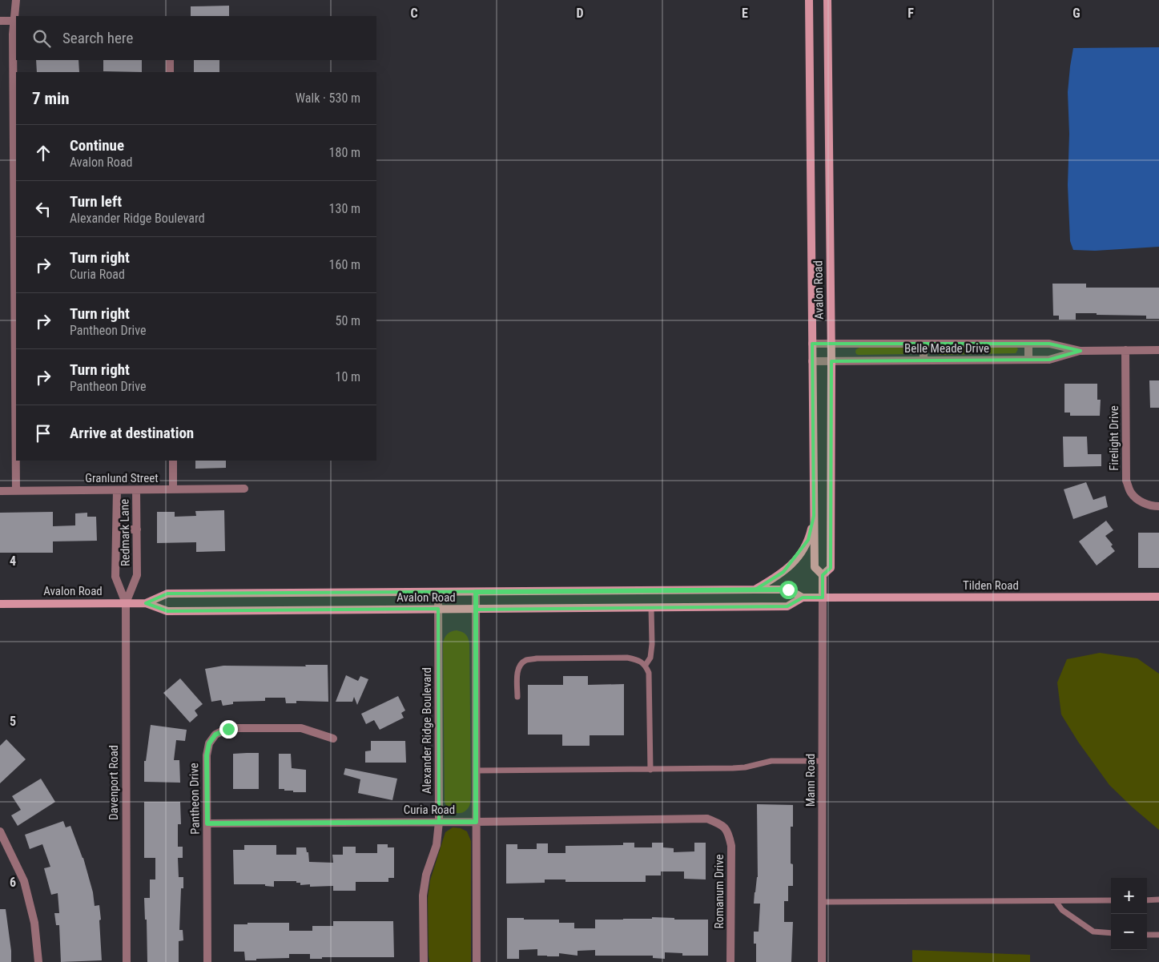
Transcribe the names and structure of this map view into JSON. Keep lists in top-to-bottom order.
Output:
{
  "streets": {
    "main road": ["Avalon Road", "Tilden Road"],
    "street": [
      "Belle Meade Drive",
      "Firelight Drive",
      "Granlund Street",
      "Redmark Lane",
      "Alexander Ridge Boulevard",
      "Mann Road",
      "Davenport Road",
      "Pantheon Drive",
      "Curia Road",
      "Romanum Drive"
    ]
  },
  "crossings": [
    ["Avalon Road", "Belle Meade Drive"],
    ["Avalon Road", "Redmark Lane"],
    ["Avalon Road", "Tilden Road"],
    ["Avalon Road", "Alexander Ridge Boulevard"],
    ["Avalon Road", "Mann Road"],
    ["Avalon Road", "Davenport Road"],
    ["Belle Meade Drive", "Firelight Drive"],
    ["Granlund Street", "Redmark Lane"],
    ["Redmark Lane", "Davenport Road"],
    ["Tilden Road", "Mann Road"],
    ["Alexander Ridge Boulevard", "Curia Road"],
    ["Pantheon Drive", "Curia Road"],
    ["Curia Road", "Romanum Drive"]
  ],
  "page": {
    "search": "Search here",
    "heading": ["7 min", "Walk · 530 m"],
    "list": [
      ["Continue", "Avalon Road", "180 m"],
      ["Turn left", "Alexander Ridge Boulevard", "130 m"],
      ["Turn right", "Curia Road", "160 m"],
      ["Turn right", "Pantheon Drive", "50 m"],
      ["Turn right", "Pantheon Drive", "10 m"],
      "Arrive at destination"
    ],
    "map_buttons": ["+", "−"]
  },
  "grid": {
    "columns": [
      "C",
      "D",
      "E",
      "F",
      "G"
    ],
    "rows": ["4", "5", "6"]
  }
}
